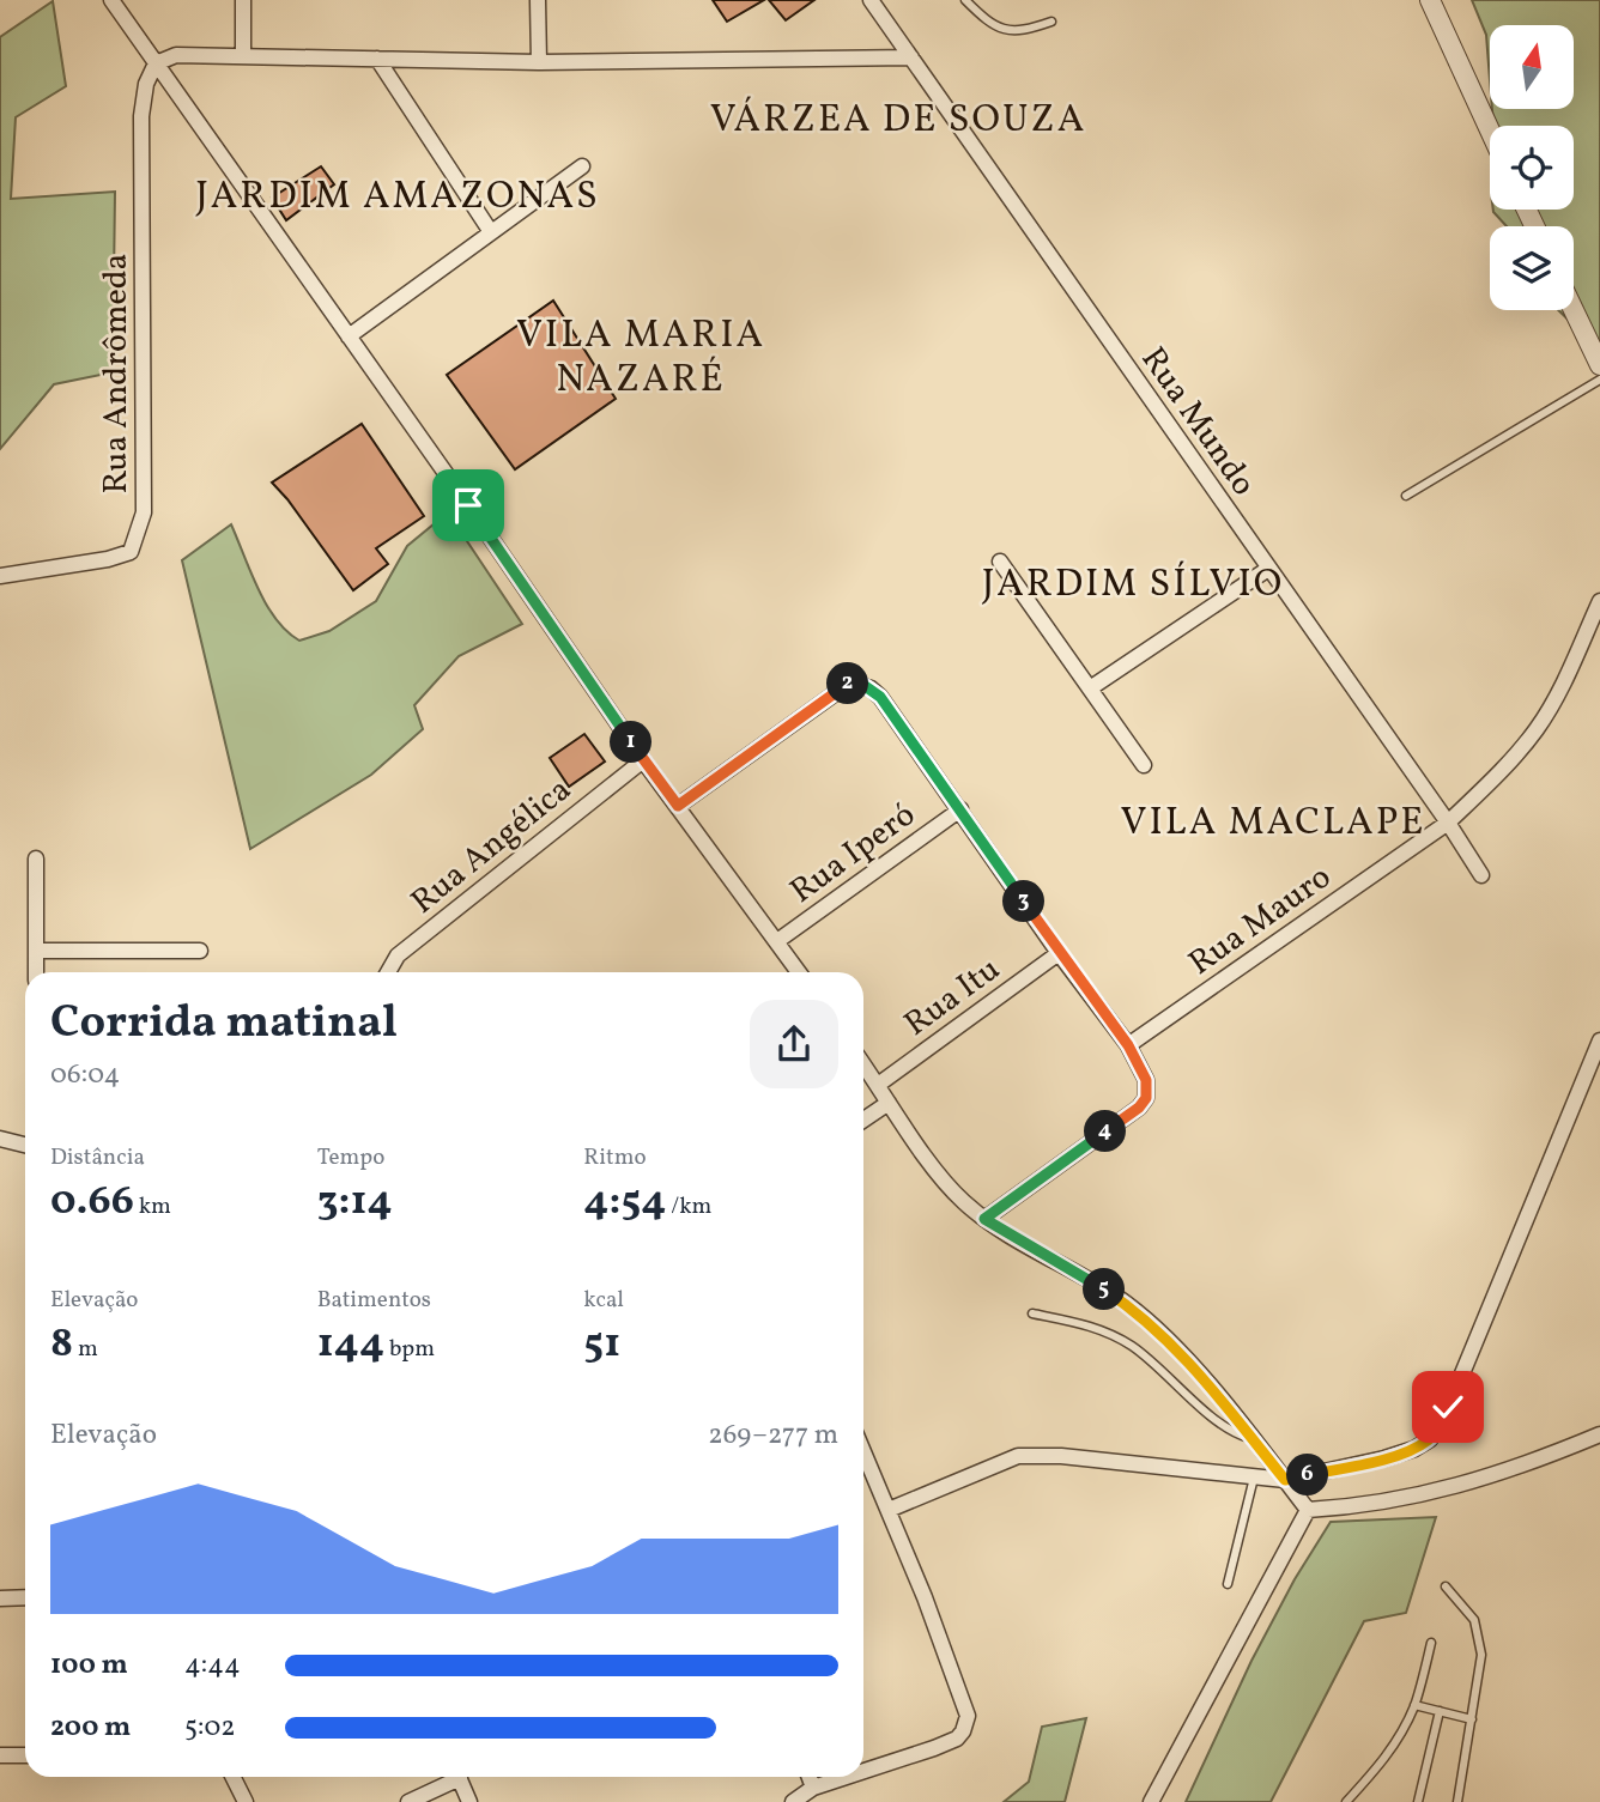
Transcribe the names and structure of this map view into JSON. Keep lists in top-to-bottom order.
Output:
{
  "streets": {
    "street": [
      "Rua Andrômeda",
      "Rua Mundo",
      "Rua Angélica",
      "Rua Iperó",
      "Rua Mauro",
      "Rua Itu"
    ]
  },
  "crossings": [
    ["Rua Mundo", "Rua Mauro"]
  ],
  "districts": [
    "VÁRZEA DE SOUZA",
    "JARDIM AMAZONAS",
    "VILA MARIA NAZARÉ",
    "JARDIM SÍLVIO",
    "VILA MACLAPE"
  ],
  "north": "top",
  "page": {
    "pins": [
      "2",
      "1",
      "3",
      "4",
      "5",
      "6"
    ],
    "heading": ["Corrida matinal", "06:04"],
    "stats": [
      ["Distância", "0.66 km"],
      ["Tempo", "3:14"],
      ["Ritmo", "4:54 /km"],
      ["Elevação", "8 m"],
      ["Batimentos", "144 bpm"],
      ["kcal", "51"]
    ],
    "chart": ["Elevação", "269–277 m"],
    "list": [
      {
        "name": "100 m",
        "note": "4:44"
      },
      {
        "name": "200 m",
        "note": "5:02"
      }
    ]
  }
}
